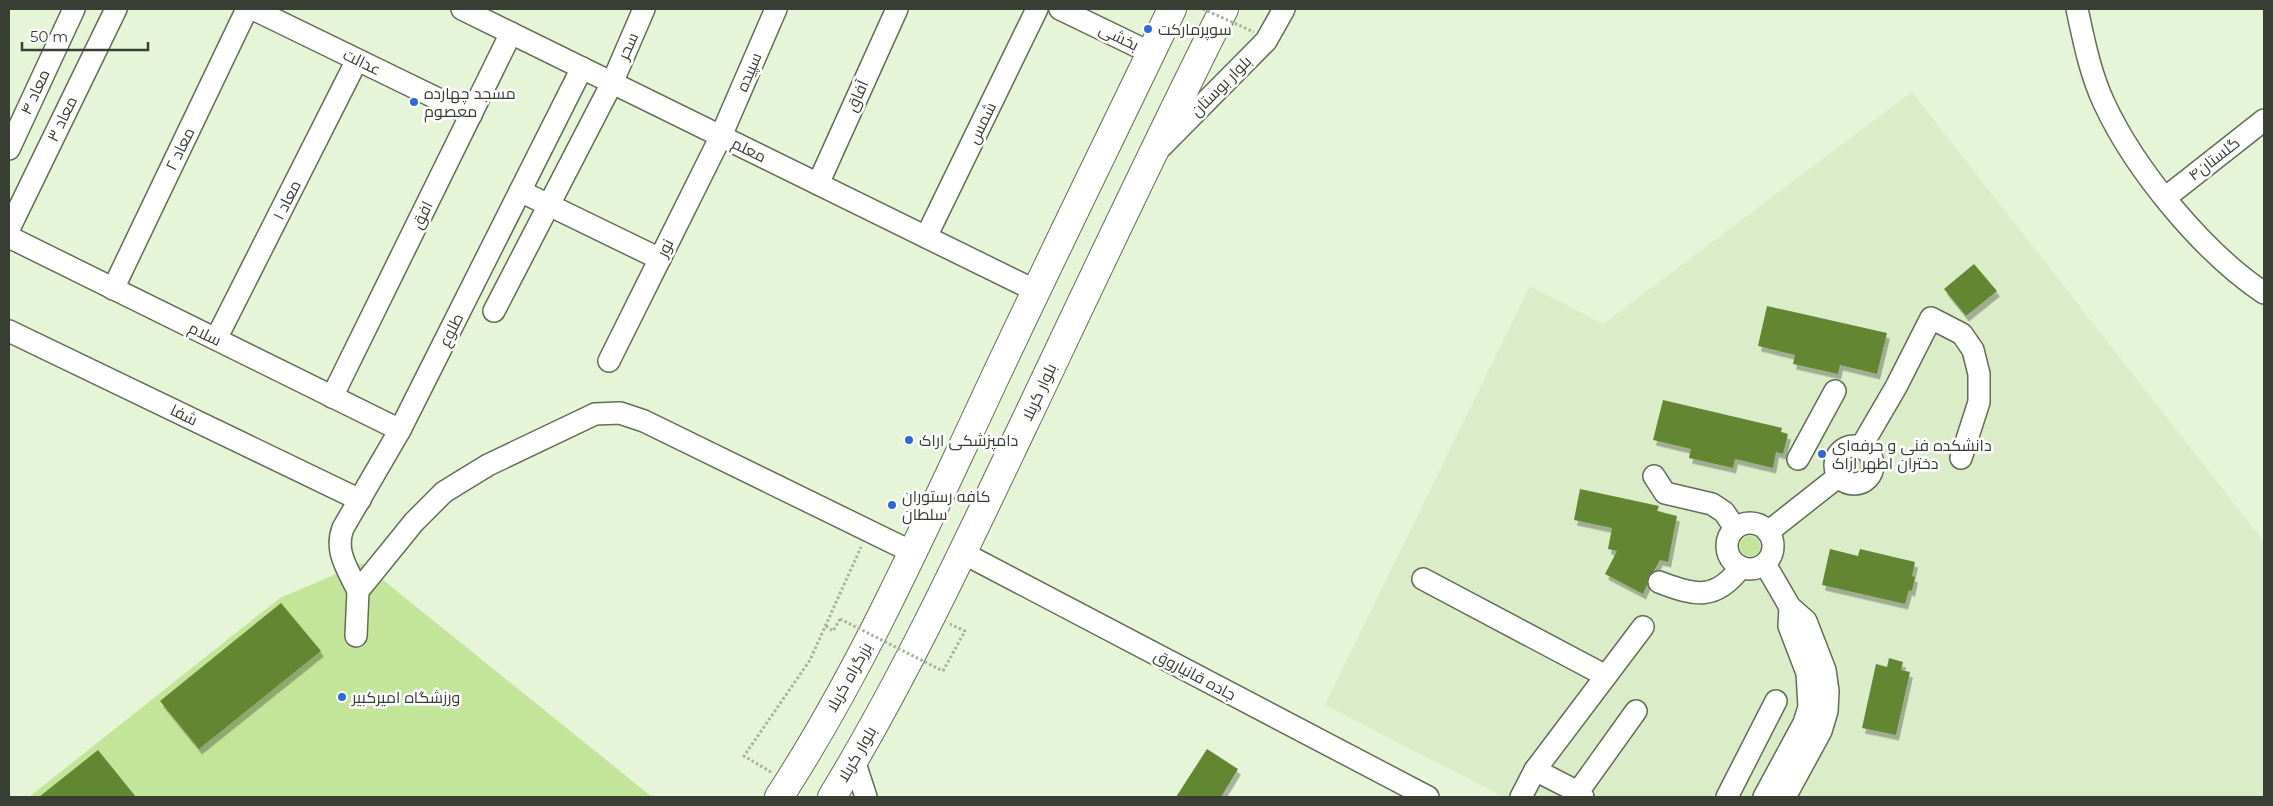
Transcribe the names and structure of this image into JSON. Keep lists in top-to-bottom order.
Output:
{
  "streets": {
    "highway": ["بلوار کربلا", "بزرگراه کربلا"],
    "street": [
      "بخشی",
      "سحر",
      "عدالت",
      "سپیده",
      "بلوار بوستان",
      "معاد ۴",
      "آفاق",
      "معاد ۳",
      "شمس",
      "معاد ۲",
      "معلم",
      "گلستان۴",
      "معاد ۱",
      "افق",
      "نور",
      "طلوع",
      "سلام",
      "شفا",
      "جاده قانیاروق"
    ]
  },
  "crossings": [
    ["سحر", "معلم"],
    ["عدالت", "معاد ۱"],
    ["عدالت", "افق"],
    ["سپیده", "معلم"],
    ["سپیده", "نور"],
    ["بلوار بوستان", "بلوار کربلا"],
    ["آفاق", "معلم"],
    ["شمس", "معلم"],
    ["معاد ۲", "سلام"],
    ["معلم", "افق"],
    ["معلم", "نور"],
    ["معلم", "طلوع"],
    ["معاد ۱", "سلام"],
    ["افق", "سلام"],
    ["طلوع", "سلام"],
    ["طلوع", "شفا"],
    ["بلوار کربلا", "جاده قانیاروق"]
  ],
  "places": [
    "سوپرمارکت",
    "مسجد چهارده معصوم",
    "دامپزشکی اراک",
    "دانشکده فنی و حرفه‌ای دختران اطهر اراک",
    "کافه رستوران سلطان",
    "ورزشگاه امیرکبیر"
  ],
  "scale_bar": "50 m"
}
